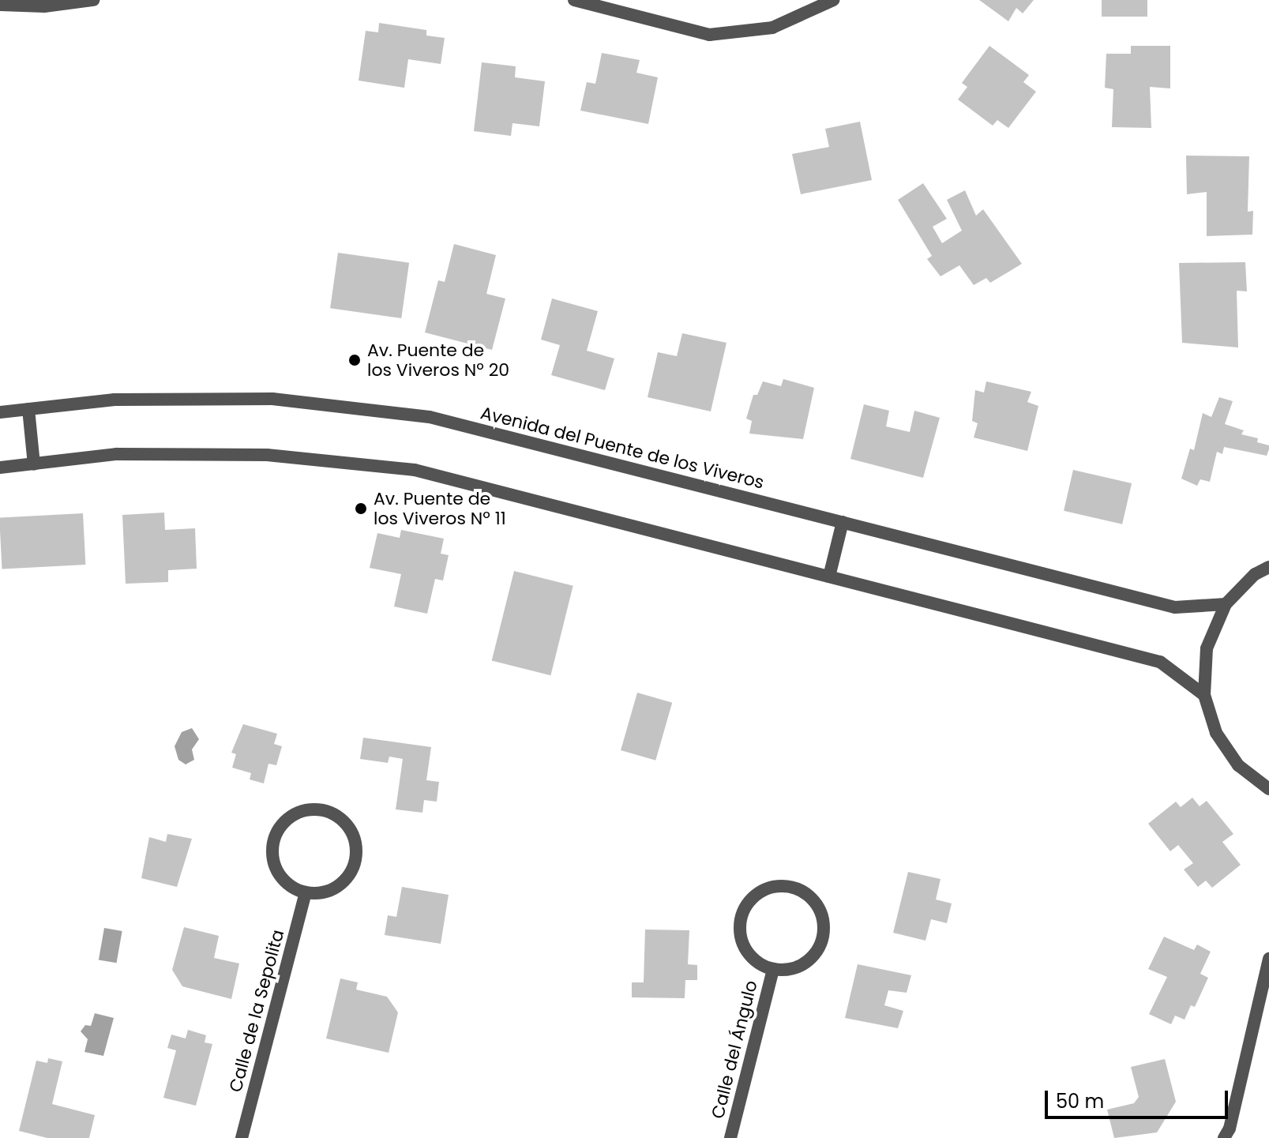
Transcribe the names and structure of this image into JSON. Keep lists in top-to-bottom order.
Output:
{
  "streets": {
    "street": ["Avenida del Puente de los Viveros", "Calle de la Sepolita", "Calle del Ángulo"]
  },
  "places": ["Av. Puente de los Viveros Nº 20", "Av. Puente de los Viveros Nº 11"],
  "scale_bar": "50 m"
}
